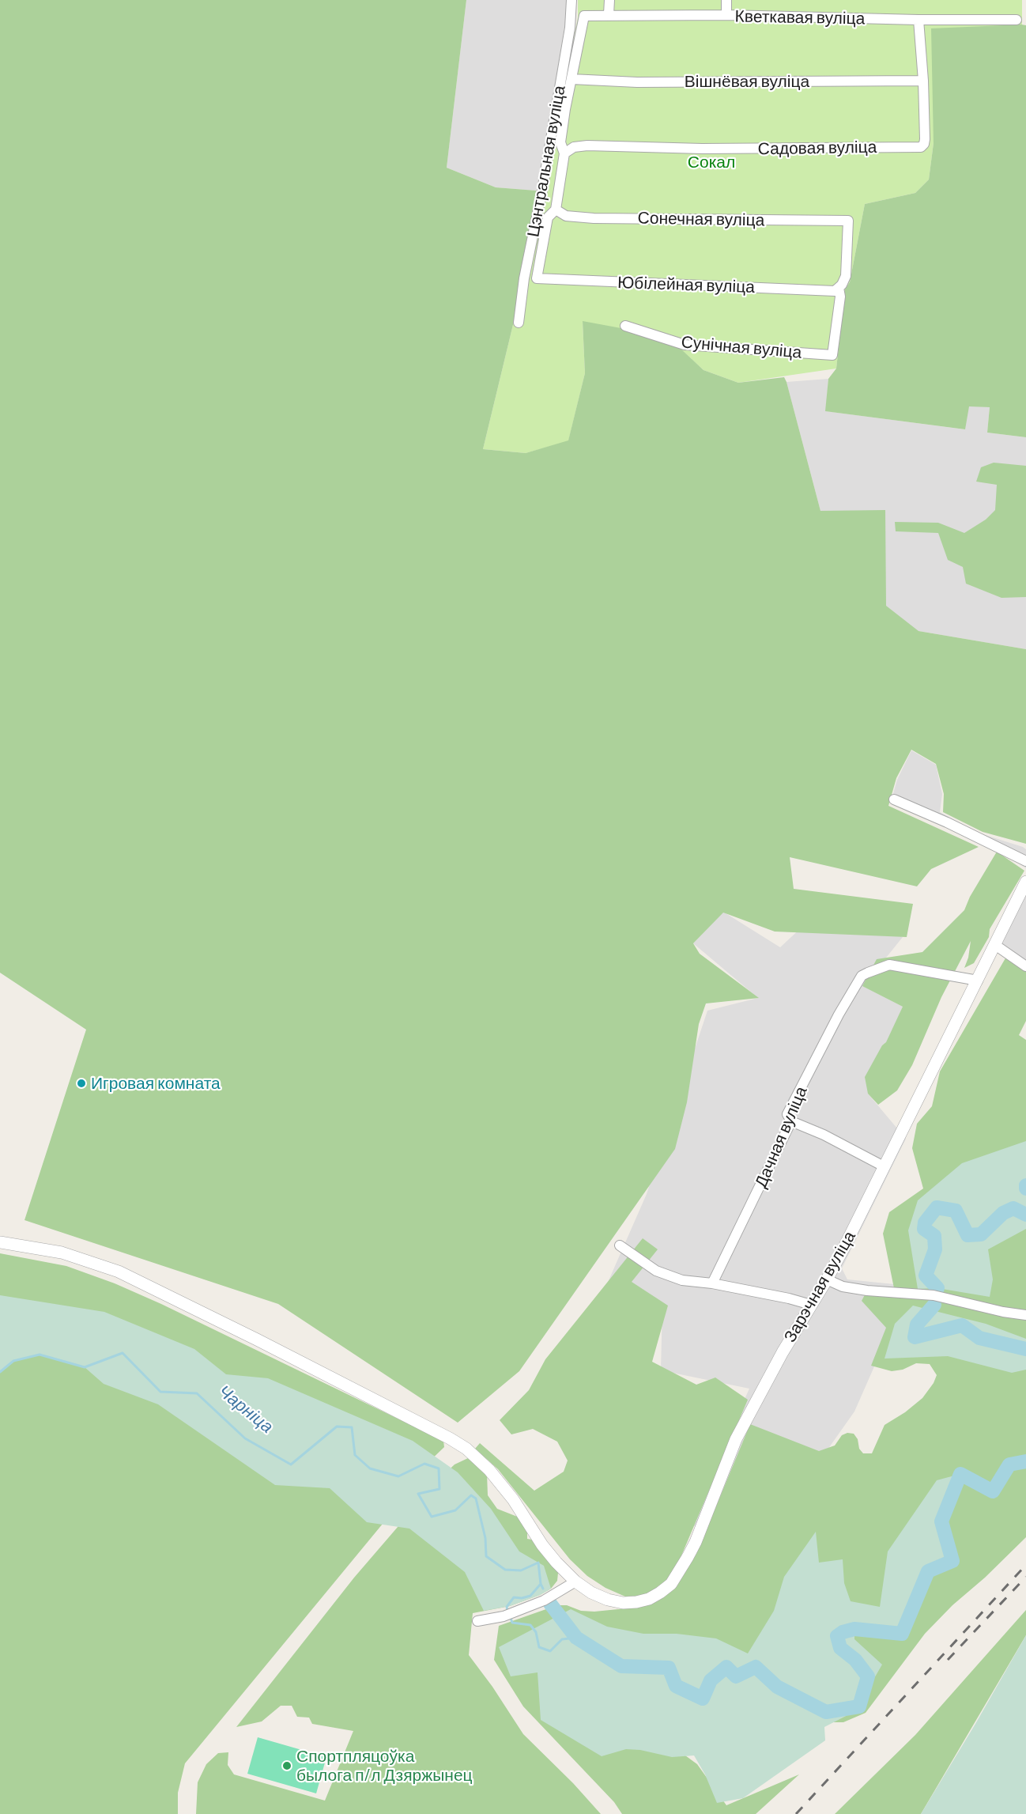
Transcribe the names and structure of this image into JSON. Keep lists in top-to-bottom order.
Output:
{
  "streets": {
    "street": [
      "Кветкавая вуліца",
      "Вішнёвая вуліца",
      "Садовая вуліца",
      "Цэнтральная вуліца",
      "Сонечная вуліца",
      "Юбілейная вуліца",
      "Сунічная вуліца",
      "Дачная вуліца",
      "Зарэчная вуліца"
    ]
  },
  "crossings": [
    ["Кветкавая вуліца", "Вішнёвая вуліца"],
    ["Вішнёвая вуліца", "Садовая вуліца"],
    ["Сонечная вуліца", "Юбілейная вуліца"],
    ["Сонечная вуліца", "Сунічная вуліца"],
    ["Юбілейная вуліца", "Сунічная вуліца"],
    ["Дачная вуліца", "Зарэчная вуліца"]
  ],
  "water": ["Чарніца"],
  "parks": ["Сокал"],
  "places": ["Игровая комната", "Спортпляцоўка былога п/л Дзяржынец"]
}
